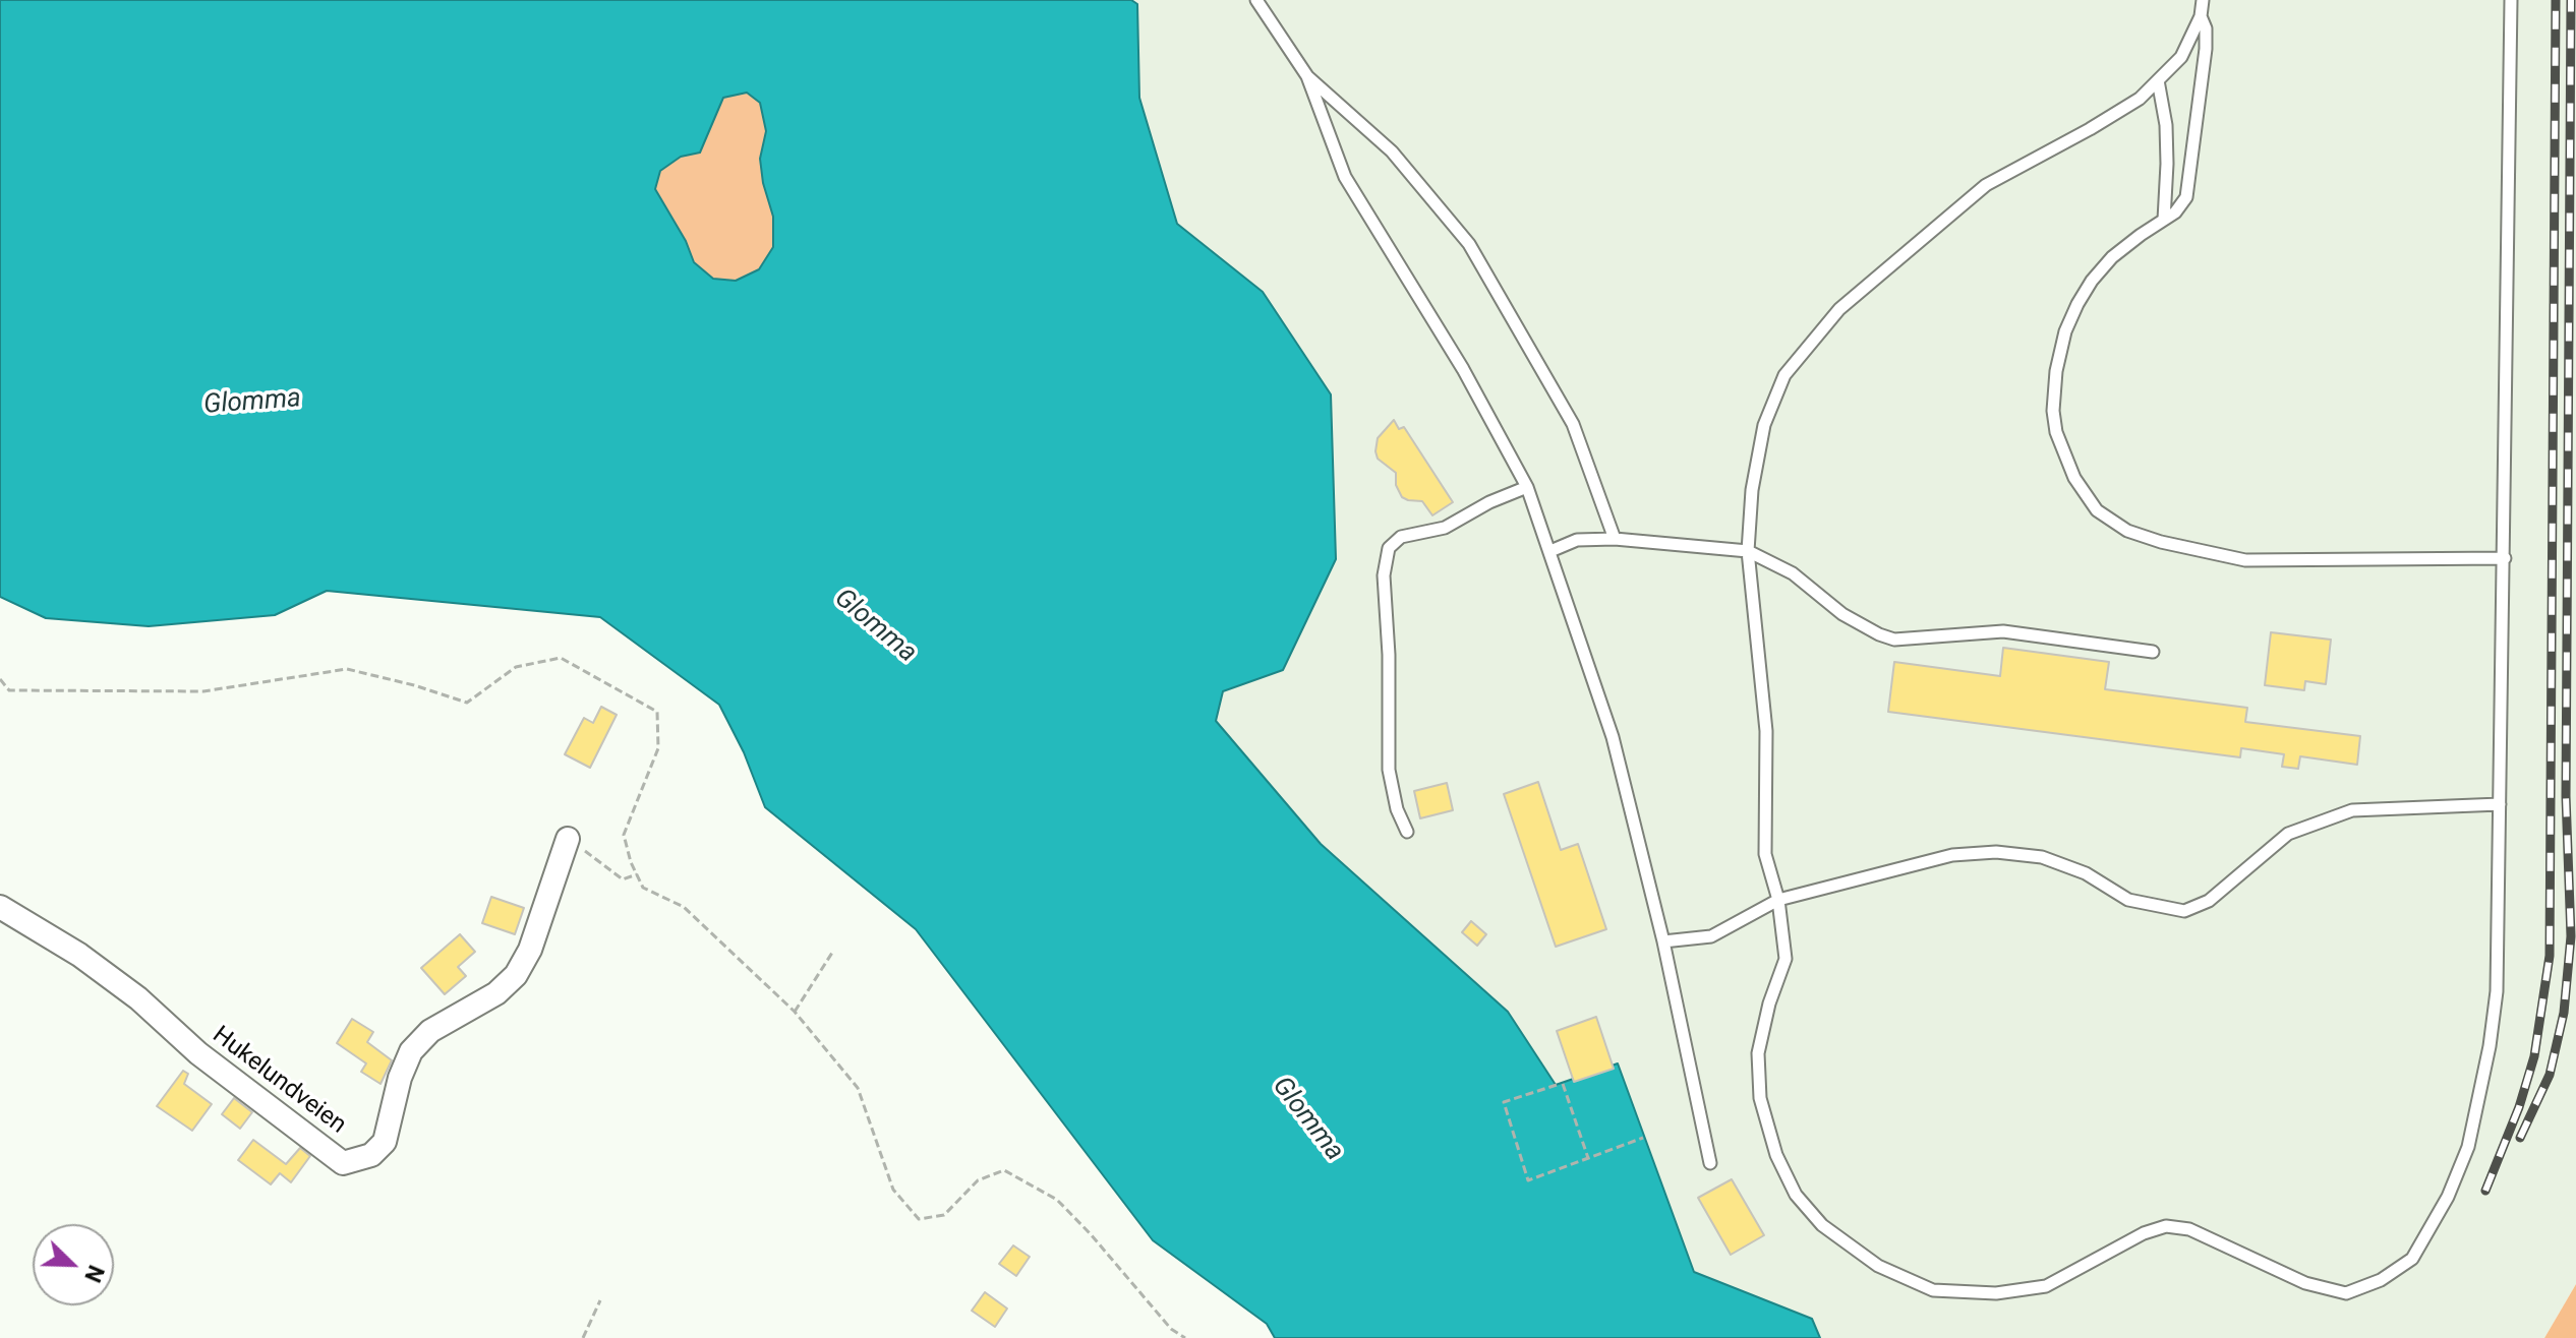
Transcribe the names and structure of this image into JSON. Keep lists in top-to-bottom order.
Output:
{
  "streets": {
    "street": ["Hukelundveien"]
  },
  "water": ["Glomma"],
  "north": "bottom right"
}
